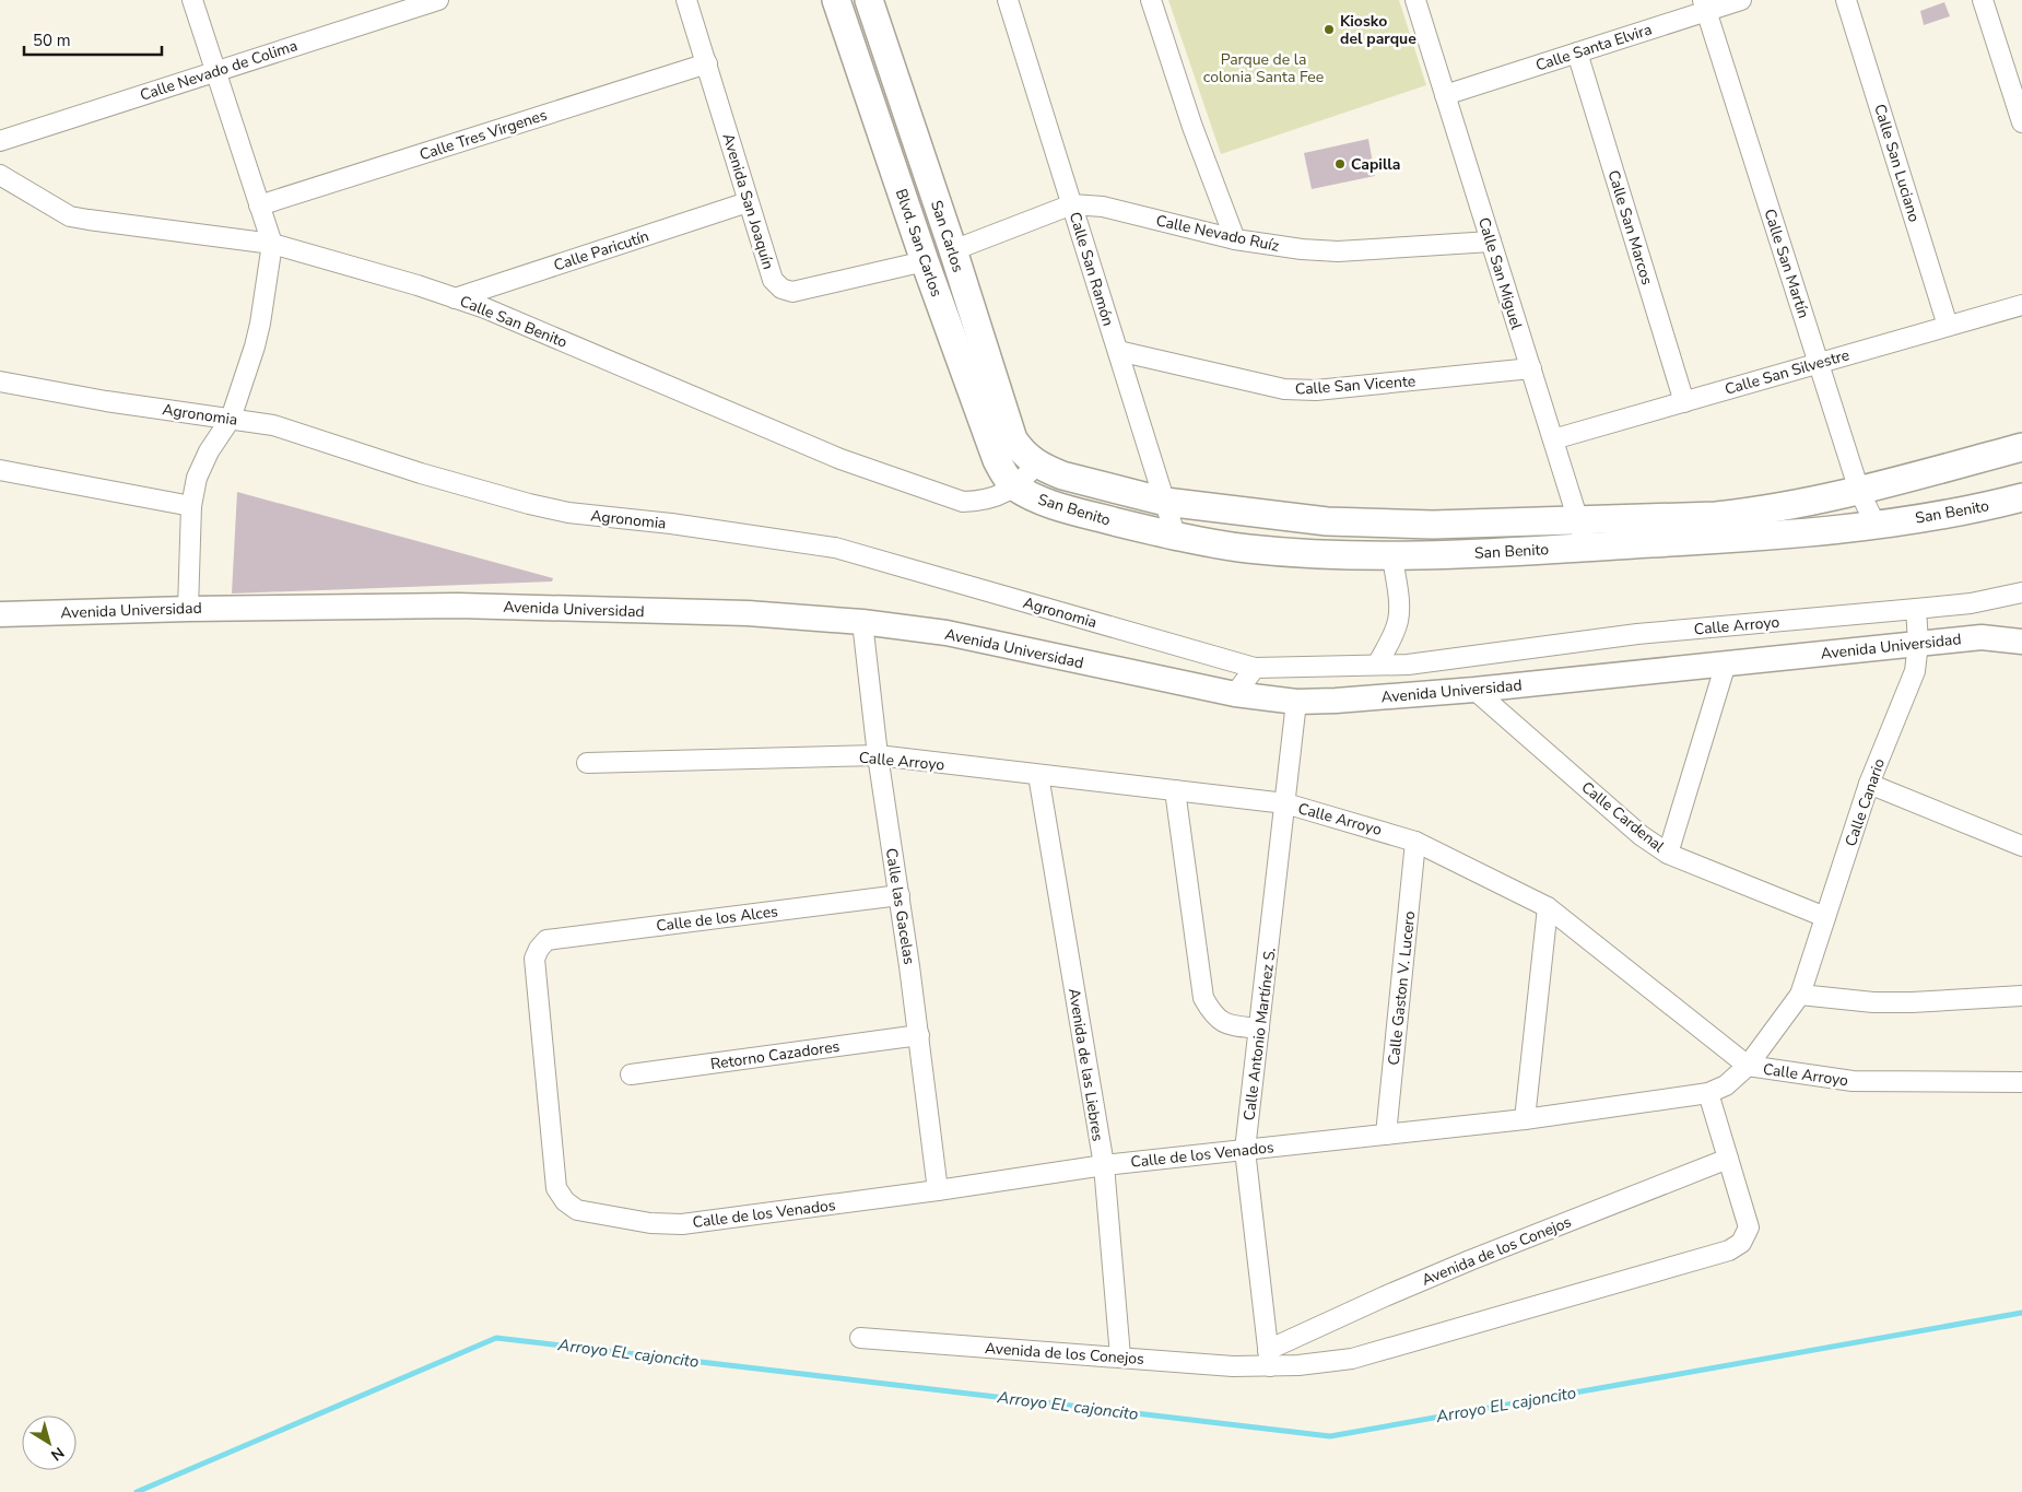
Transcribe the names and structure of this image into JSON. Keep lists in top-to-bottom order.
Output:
{
  "streets": {
    "main road": ["San Carlos", "Blvd. San Carlos", "San Benito"],
    "street": [
      "Calle Santa Elvira",
      "Calle Nevado de Colima",
      "Calle Tres Virgenes",
      "Calle San Luciano",
      "Avenida San Joaquín",
      "Calle San Marcos",
      "Calle Nevado Ruíz",
      "Calle Paricutín",
      "Calle San Martín",
      "Calle San Ramón",
      "Calle San Miguel",
      "Calle San Benito",
      "Calle San Silvestre",
      "Calle San Vicente",
      "Agronomia",
      "Avenida Universidad",
      "Calle Arroyo",
      "Calle Canario",
      "Calle Cardenal",
      "Calle las Gacelas",
      "Calle de los Alces",
      "Calle Gaston V. Lucero",
      "Calle Antonio Martínez S.",
      "Retorno Cazadores",
      "Avenida de las Liebres",
      "Calle de los Venados",
      "Avenida de los Conejos"
    ]
  },
  "crossings": [
    ["Calle Santa Elvira", "Calle San Marcos"],
    ["Calle Santa Elvira", "Calle San Martín"],
    ["Calle Santa Elvira", "Calle San Miguel"],
    ["Calle Tres Virgenes", "Avenida San Joaquín"],
    ["Calle San Luciano", "Calle San Silvestre"],
    ["Avenida San Joaquín", "Blvd. San Carlos"],
    ["Avenida San Joaquín", "Calle Paricutín"],
    ["Calle San Marcos", "Calle San Silvestre"],
    ["Calle Nevado Ruíz", "San Carlos"],
    ["Calle Nevado Ruíz", "Calle San Ramón"],
    ["Calle Nevado Ruíz", "Calle San Miguel"],
    ["San Carlos", "Calle San Benito"],
    ["San Carlos", "San Benito"],
    ["Blvd. San Carlos", "Calle San Benito"],
    ["Blvd. San Carlos", "San Benito"],
    ["Calle Paricutín", "Calle San Benito"],
    ["Calle San Martín", "Calle San Silvestre"],
    ["Calle San Martín", "San Benito"],
    ["Calle San Ramón", "Calle San Vicente"],
    ["Calle San Ramón", "San Benito"],
    ["Calle San Miguel", "Calle San Silvestre"],
    ["Calle San Miguel", "Calle San Vicente"],
    ["Calle San Miguel", "San Benito"],
    ["Calle San Benito", "San Benito"],
    ["Agronomia", "Calle Arroyo"],
    ["Avenida Universidad", "Calle Canario"],
    ["Avenida Universidad", "Calle Cardenal"],
    ["Avenida Universidad", "Calle las Gacelas"],
    ["Avenida Universidad", "Calle Antonio Martínez S."],
    ["Calle Arroyo", "Calle Canario"],
    ["Calle Arroyo", "Calle las Gacelas"],
    ["Calle Arroyo", "Calle Gaston V. Lucero"],
    ["Calle Arroyo", "Calle Antonio Martínez S."],
    ["Calle Arroyo", "Avenida de las Liebres"],
    ["Calle Arroyo", "Calle de los Venados"],
    ["Calle Canario", "Calle Cardenal"],
    ["Calle Canario", "Calle de los Venados"],
    ["Calle las Gacelas", "Calle de los Alces"],
    ["Calle las Gacelas", "Retorno Cazadores"],
    ["Calle las Gacelas", "Calle de los Venados"],
    ["Calle de los Alces", "Calle de los Venados"],
    ["Calle Gaston V. Lucero", "Calle de los Venados"],
    ["Calle Antonio Martínez S.", "Calle de los Venados"],
    ["Calle Antonio Martínez S.", "Avenida de los Conejos"],
    ["Avenida de las Liebres", "Calle de los Venados"],
    ["Avenida de las Liebres", "Avenida de los Conejos"]
  ],
  "water": ["Arroyo EL cajoncito"],
  "parks": ["Parque de la colonia Santa Fee"],
  "places": ["Kiosko del parque", "Capilla"],
  "scale_bar": "50 m",
  "north": "bottom right"
}
